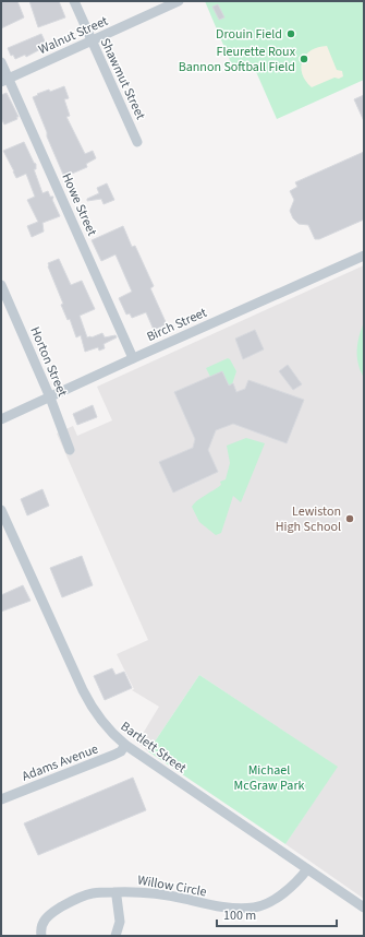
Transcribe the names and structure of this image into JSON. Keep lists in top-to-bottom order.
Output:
{
  "streets": {
    "street": [
      "Walnut Street",
      "Shawmut Street",
      "Howe Street",
      "Birch Street",
      "Horton Street",
      "Bartlett Street",
      "Adams Avenue",
      "Willow Circle"
    ]
  },
  "crossings": [
    ["Walnut Street", "Shawmut Street"],
    ["Walnut Street", "Howe Street"],
    ["Howe Street", "Birch Street"],
    ["Birch Street", "Horton Street"],
    ["Bartlett Street", "Adams Avenue"],
    ["Bartlett Street", "Willow Circle"]
  ],
  "parks": ["Michael McGraw Park"],
  "places": ["Drouin Field", "Fleurette Roux Bannon Softball Field", "Lewiston High School"],
  "scale_bar": "100 m"
}
